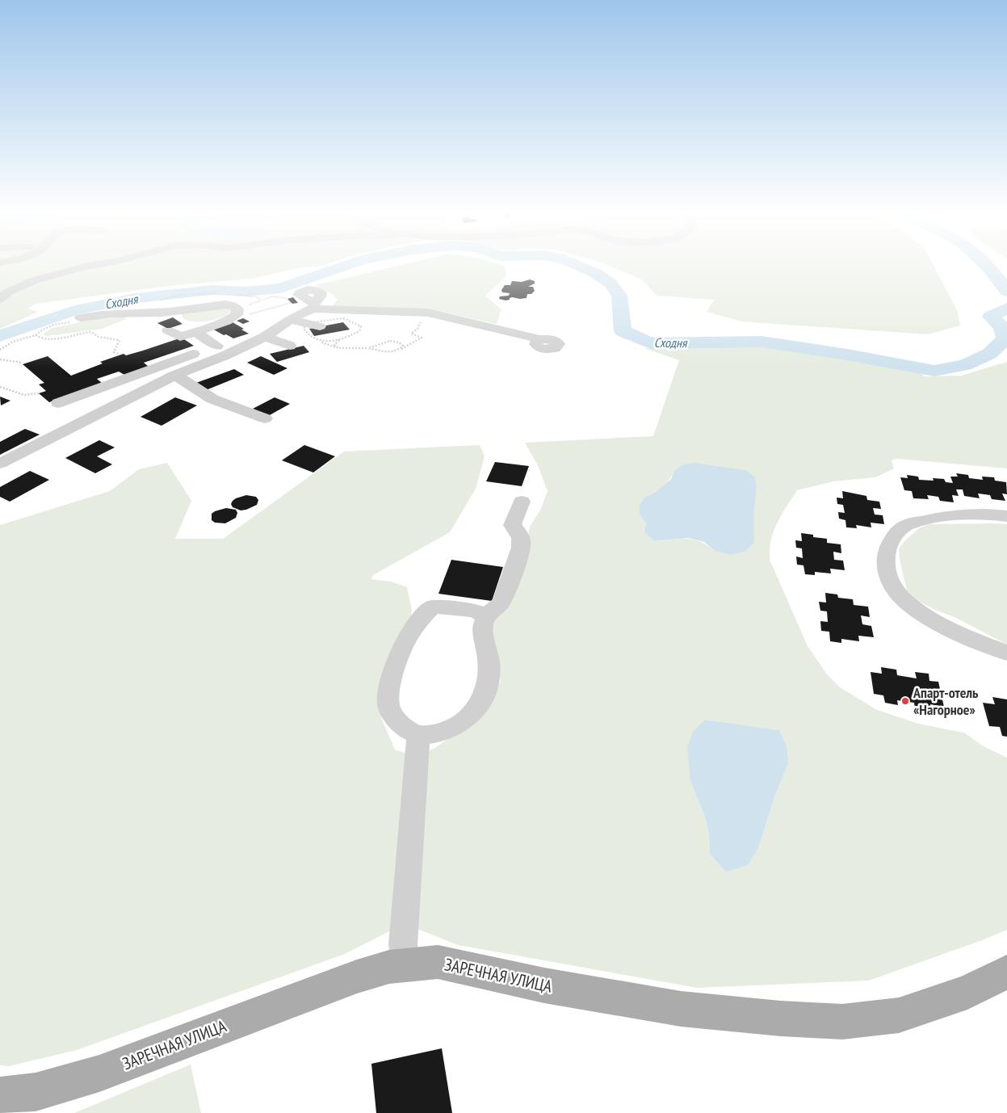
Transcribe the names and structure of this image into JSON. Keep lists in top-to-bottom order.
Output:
{
  "streets": {
    "main road": ["ЗАРЕЧНАЯ УЛИЦА"]
  },
  "water": ["Сходня"],
  "places": ["Апарт-отель «Нагорное»"]
}
